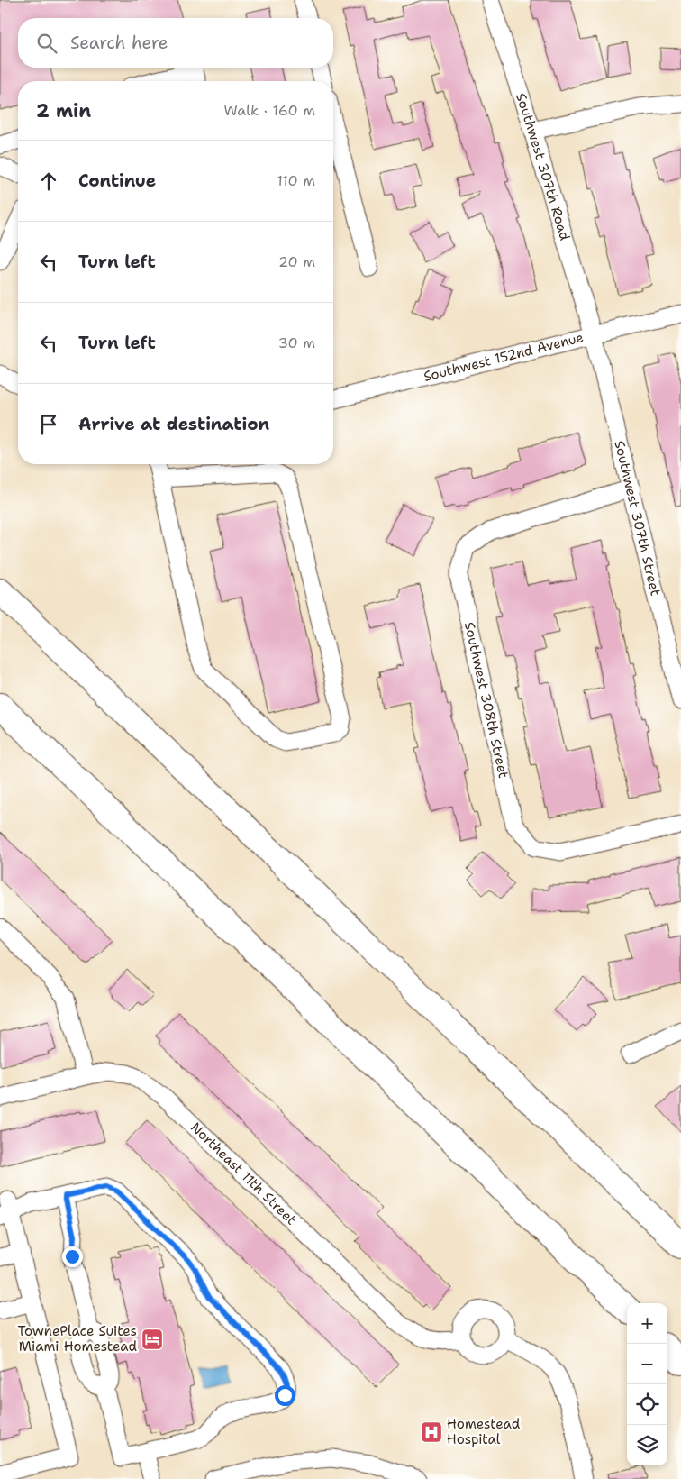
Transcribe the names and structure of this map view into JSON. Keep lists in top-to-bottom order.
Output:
{
  "streets": {
    "street": [
      "Southwest 307th Road",
      "Southwest 152nd Avenue",
      "Southwest 307th Street",
      "Southwest 308th Street",
      "Northeast 11th Street"
    ]
  },
  "crossings": [
    ["Southwest 307th Road", "Southwest 152nd Avenue"],
    ["Southwest 307th Road", "Southwest 307th Street"],
    ["Southwest 152nd Avenue", "Southwest 307th Street"],
    ["Southwest 307th Street", "Southwest 308th Street"]
  ],
  "places": {
    "hotel": ["TownePlace Suites Miami Homestead"],
    "hospital": ["Homestead Hospital"]
  },
  "page": {
    "search": "Search here",
    "heading": ["2 min", "Walk · 160 m"],
    "list": [
      ["Continue", "110 m"],
      ["Turn left", "20 m"],
      ["Turn left", "30 m"],
      "Arrive at destination"
    ],
    "map_buttons": ["+", "−"]
  }
}
